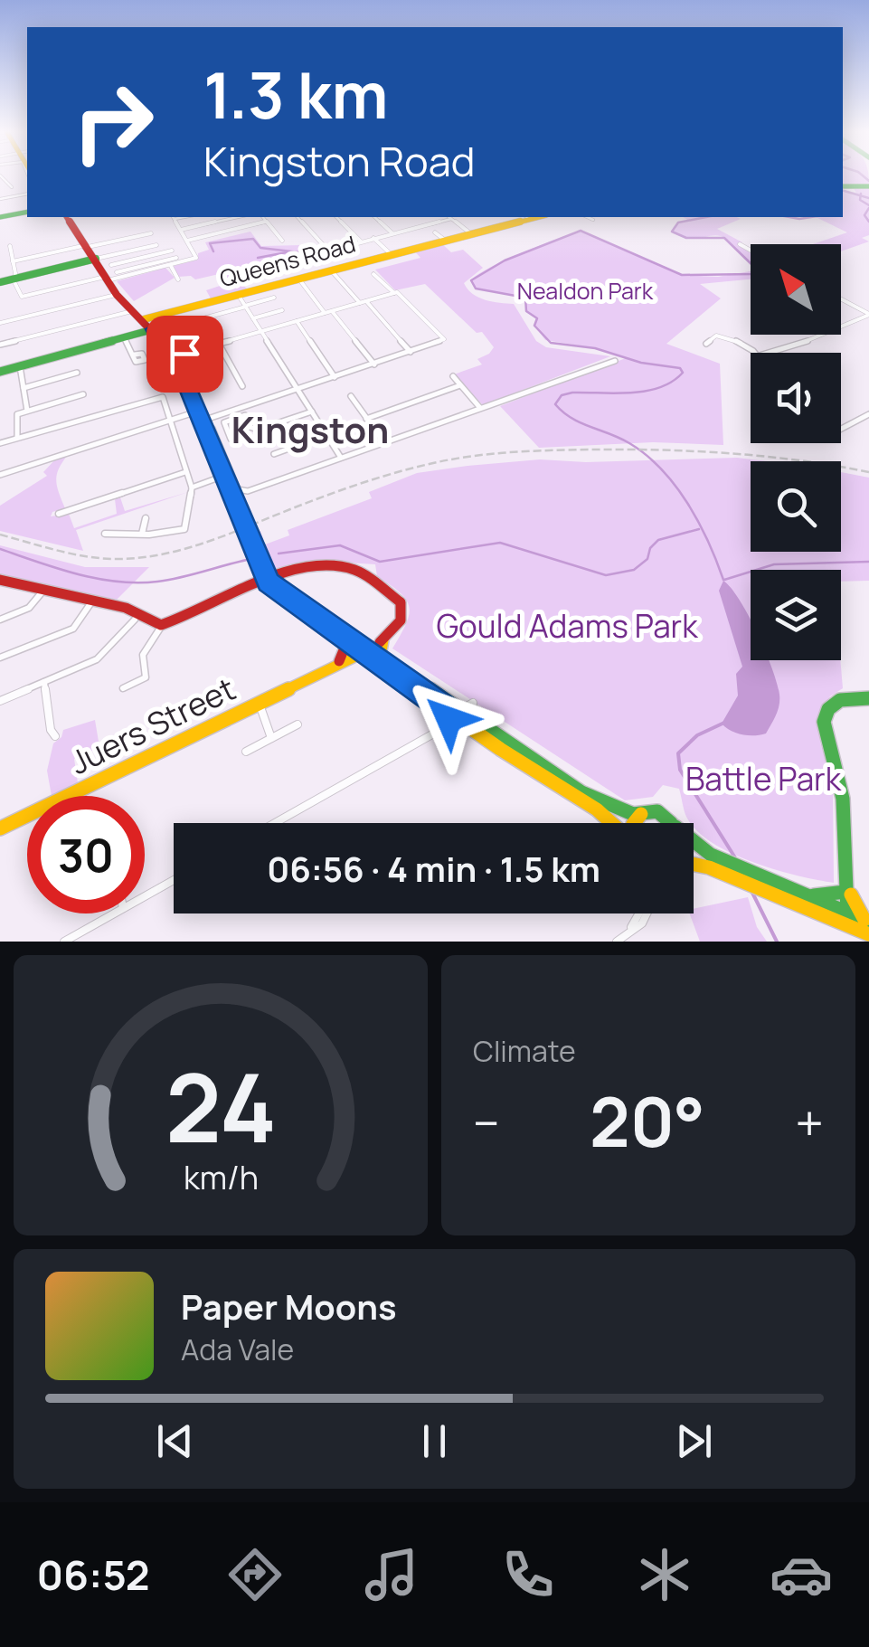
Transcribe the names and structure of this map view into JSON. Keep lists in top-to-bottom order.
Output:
{
  "streets": {
    "main road": ["Queens Road", "Juers Street"]
  },
  "districts": ["Kingston"],
  "parks": ["Nealdon Park", "Gould Adams Park", "Battle Park"],
  "north": "top left",
  "page": {
    "turn": ["1.3 km", "Kingston Road"],
    "limit": "30",
    "trip": "06:56 · 4 min · 1.5 km",
    "tile": "Climate",
    "heat": ["−", "20°", "+"],
    "song": ["Paper Moons", "Ada Vale"],
    "tabs": "06:52",
    "gauge": ["24", "km/h"]
  }
}
